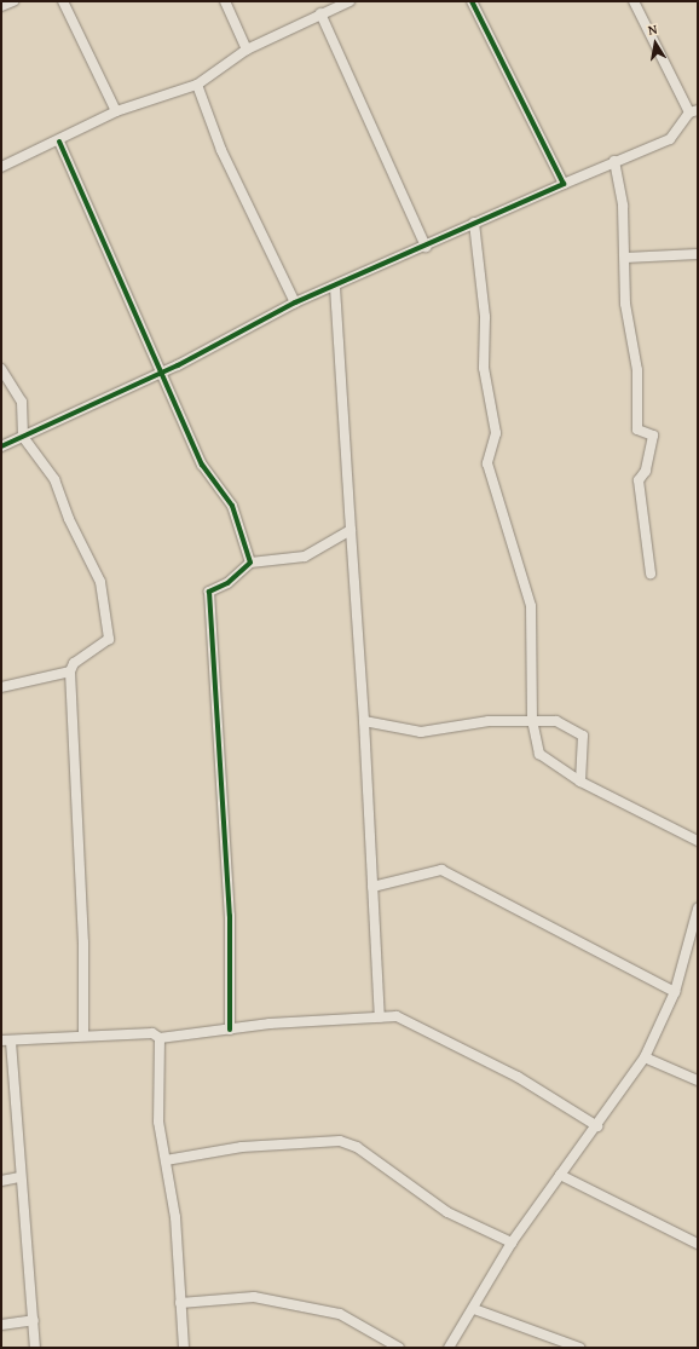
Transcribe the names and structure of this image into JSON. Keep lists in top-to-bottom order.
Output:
{
  "north": "top"
}
